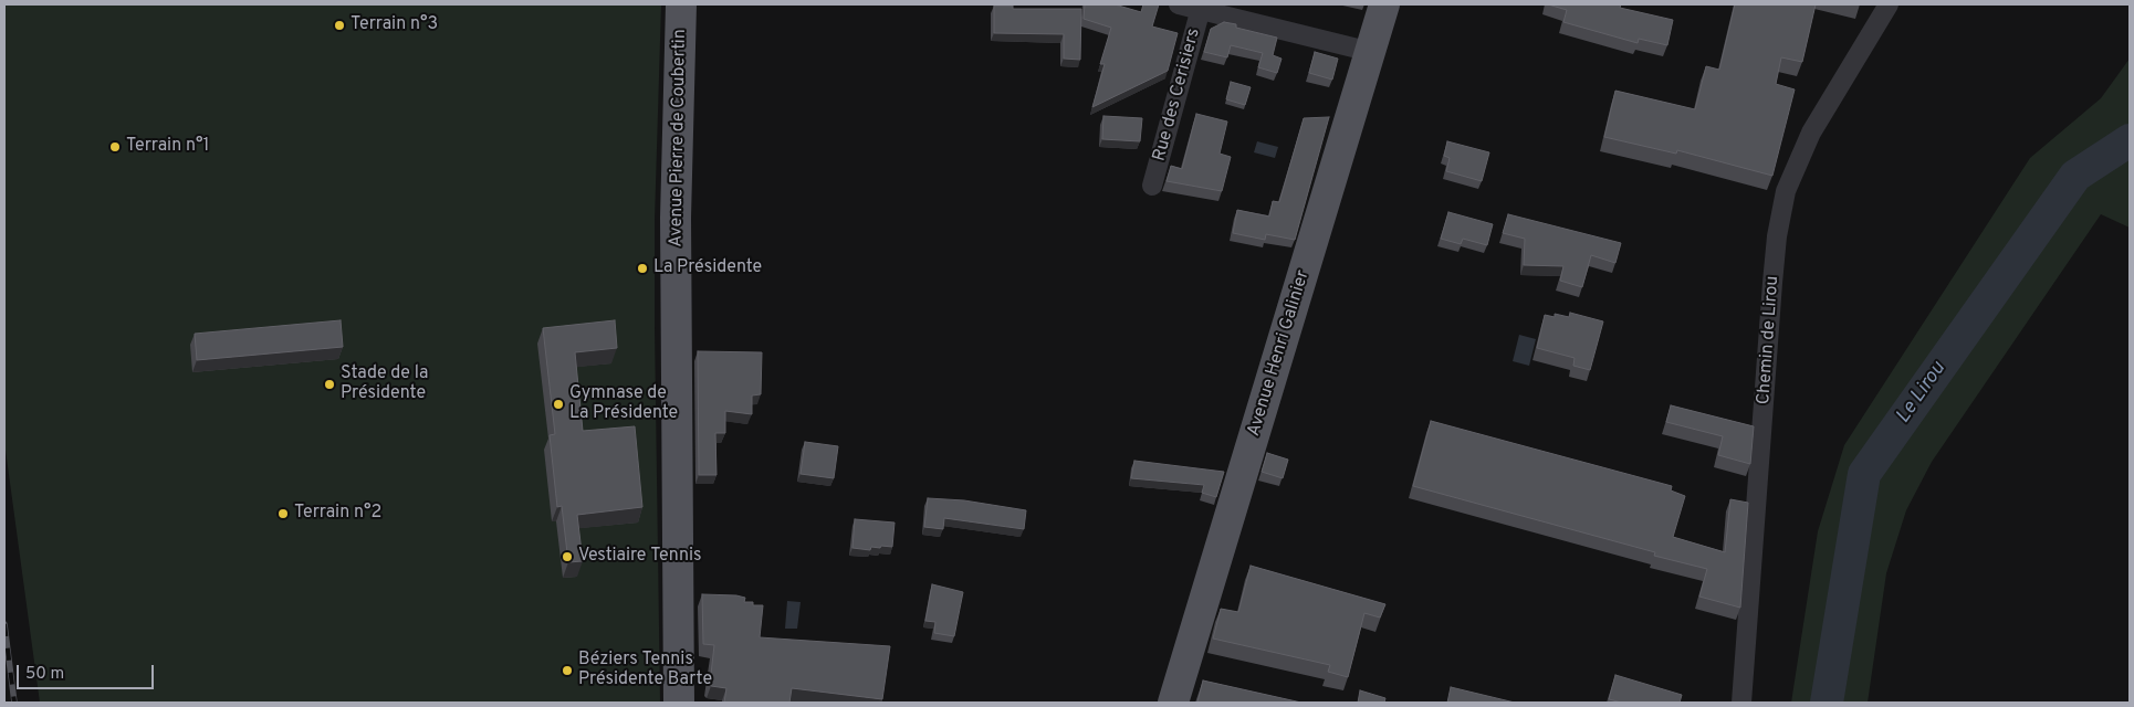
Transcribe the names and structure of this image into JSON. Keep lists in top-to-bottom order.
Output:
{
  "streets": {
    "main road": ["Avenue Pierre de Coubertin", "Avenue Henri Galinier"],
    "street": ["Rue des Cerisiers", "Chemin de Lirou"]
  },
  "water": ["Le Lirou"],
  "places": [
    "Terrain n°3",
    "Terrain n°1",
    "La Présidente",
    "Stade de la Présidente",
    "Gymnase de La Présidente",
    "Terrain n°2",
    "Vestiaire Tennis",
    "Béziers Tennis Présidente Barte"
  ],
  "scale_bar": "50 m"
}
